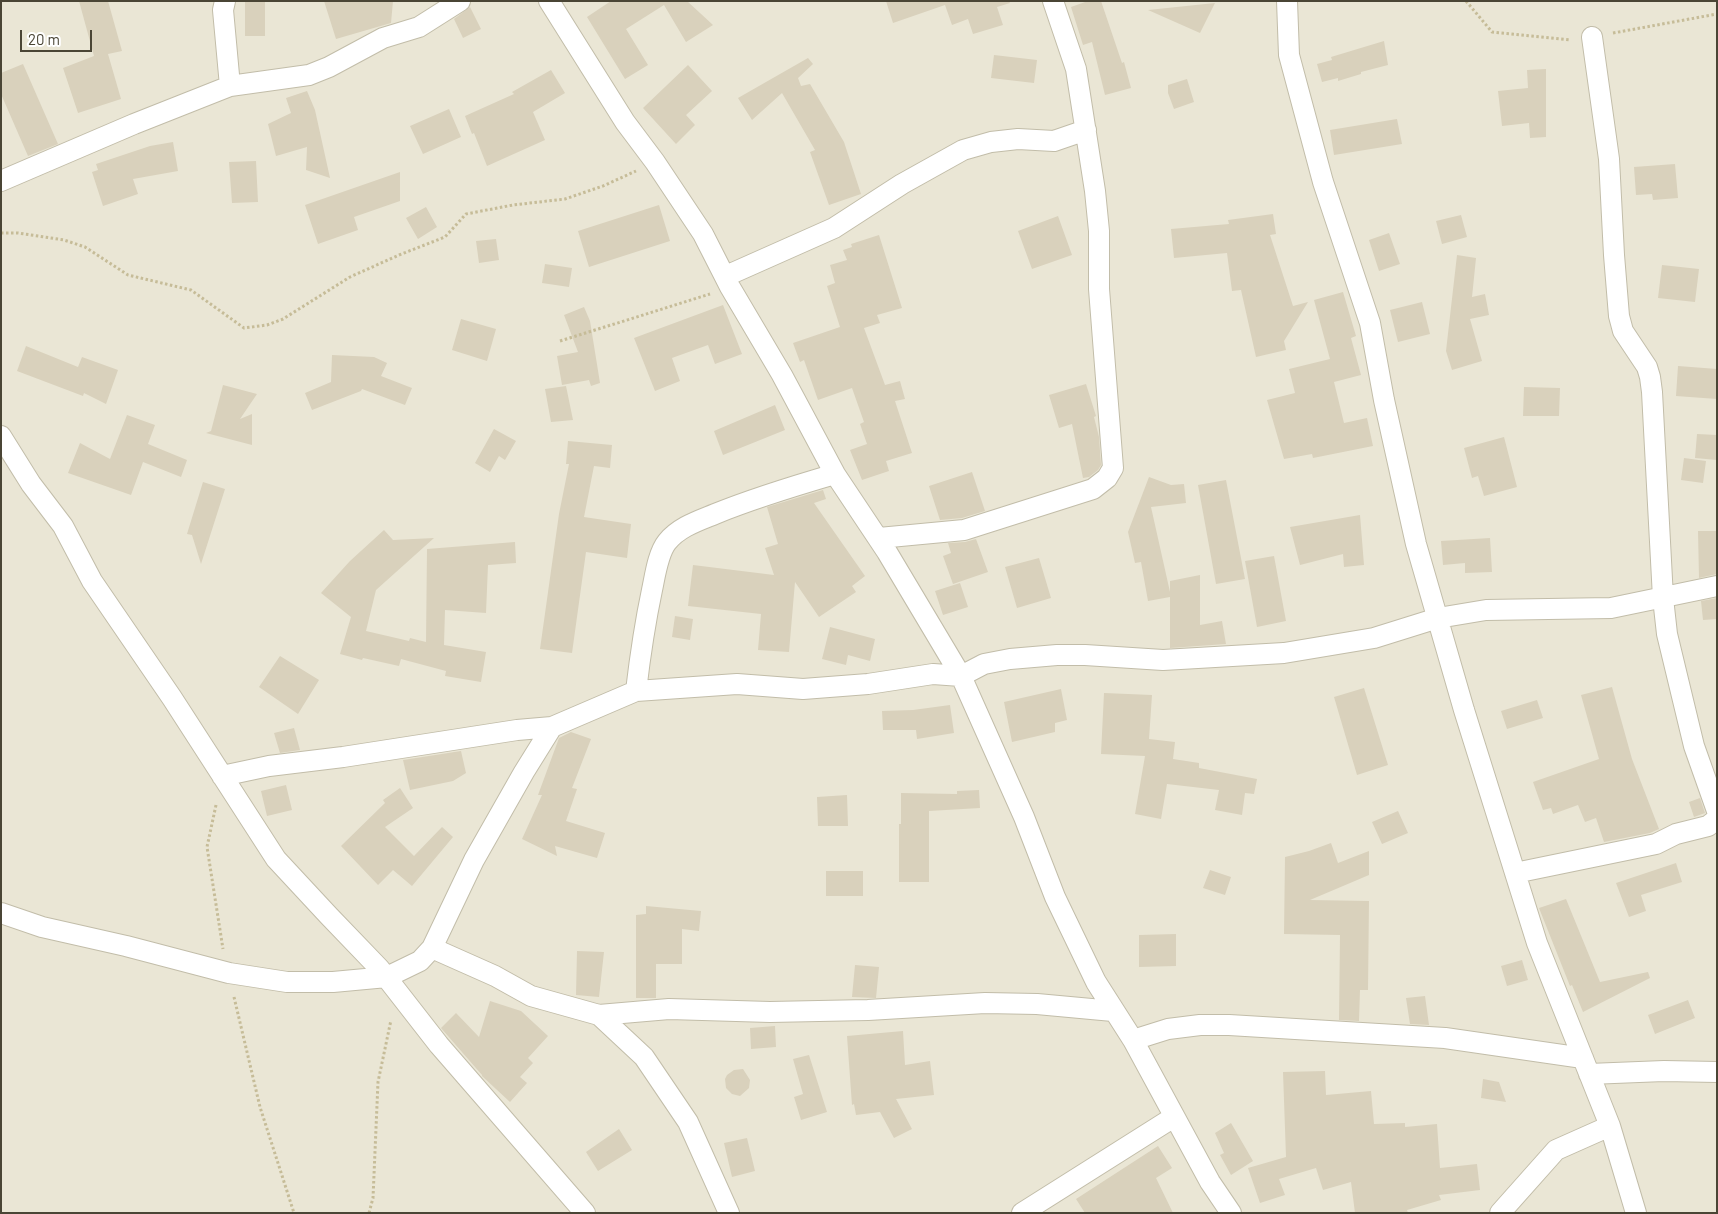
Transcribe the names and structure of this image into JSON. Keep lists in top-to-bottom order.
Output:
{
  "scale_bar": "20 m"
}
